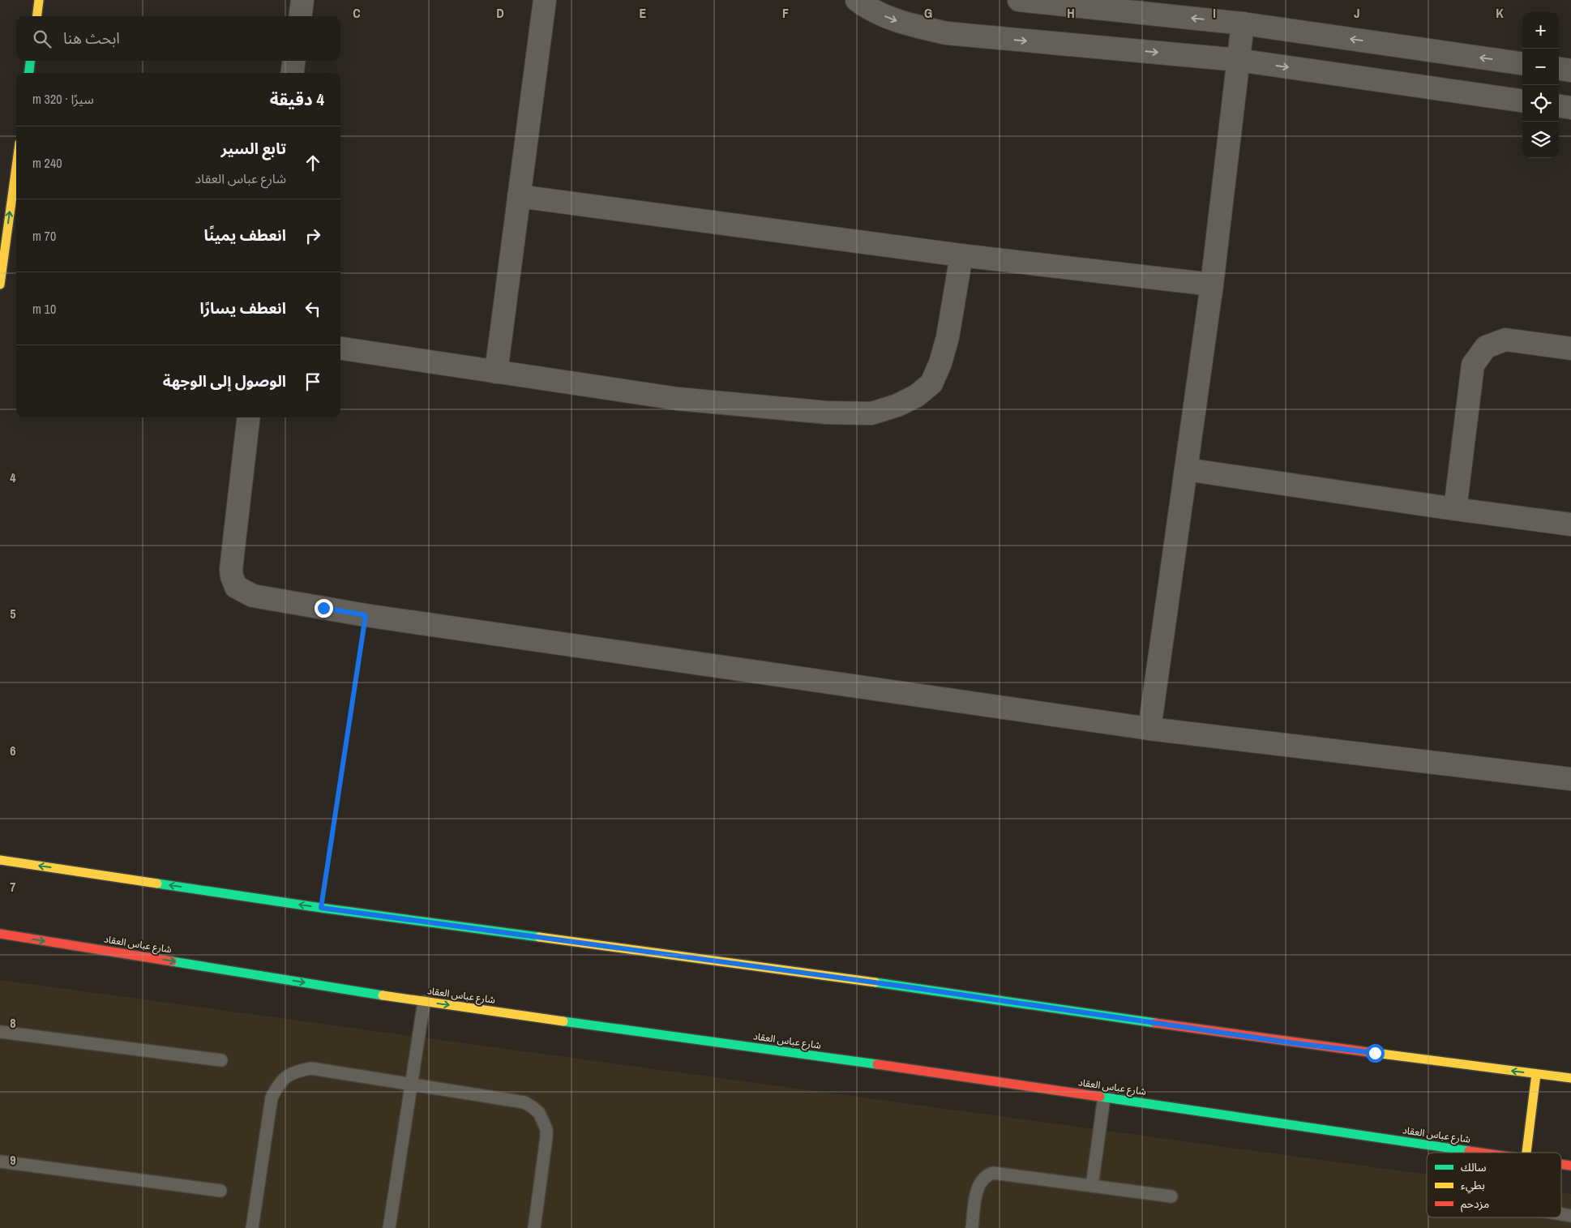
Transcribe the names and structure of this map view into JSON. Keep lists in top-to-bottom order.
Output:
{
  "streets": {
    "street": ["شارع عباس العقاد"]
  },
  "legend": ["سالك", "بطيء", "مزدحم"],
  "page": {
    "map_buttons": ["+", "−"],
    "search": "ابحث هنا",
    "heading": ["4 دقيقة", "سيرًا · 320 m"],
    "list": [
      ["تابع السير", "شارع عباس العقاد", "240 m"],
      ["انعطف يمينًا", "70 m"],
      ["انعطف يسارًا", "10 m"],
      "الوصول إلى الوجهة"
    ]
  },
  "grid": {
    "columns": [
      "C",
      "D",
      "E",
      "F",
      "G",
      "H",
      "I",
      "J",
      "K"
    ],
    "rows": [
      "4",
      "5",
      "6",
      "7",
      "8",
      "9"
    ]
  }
}
